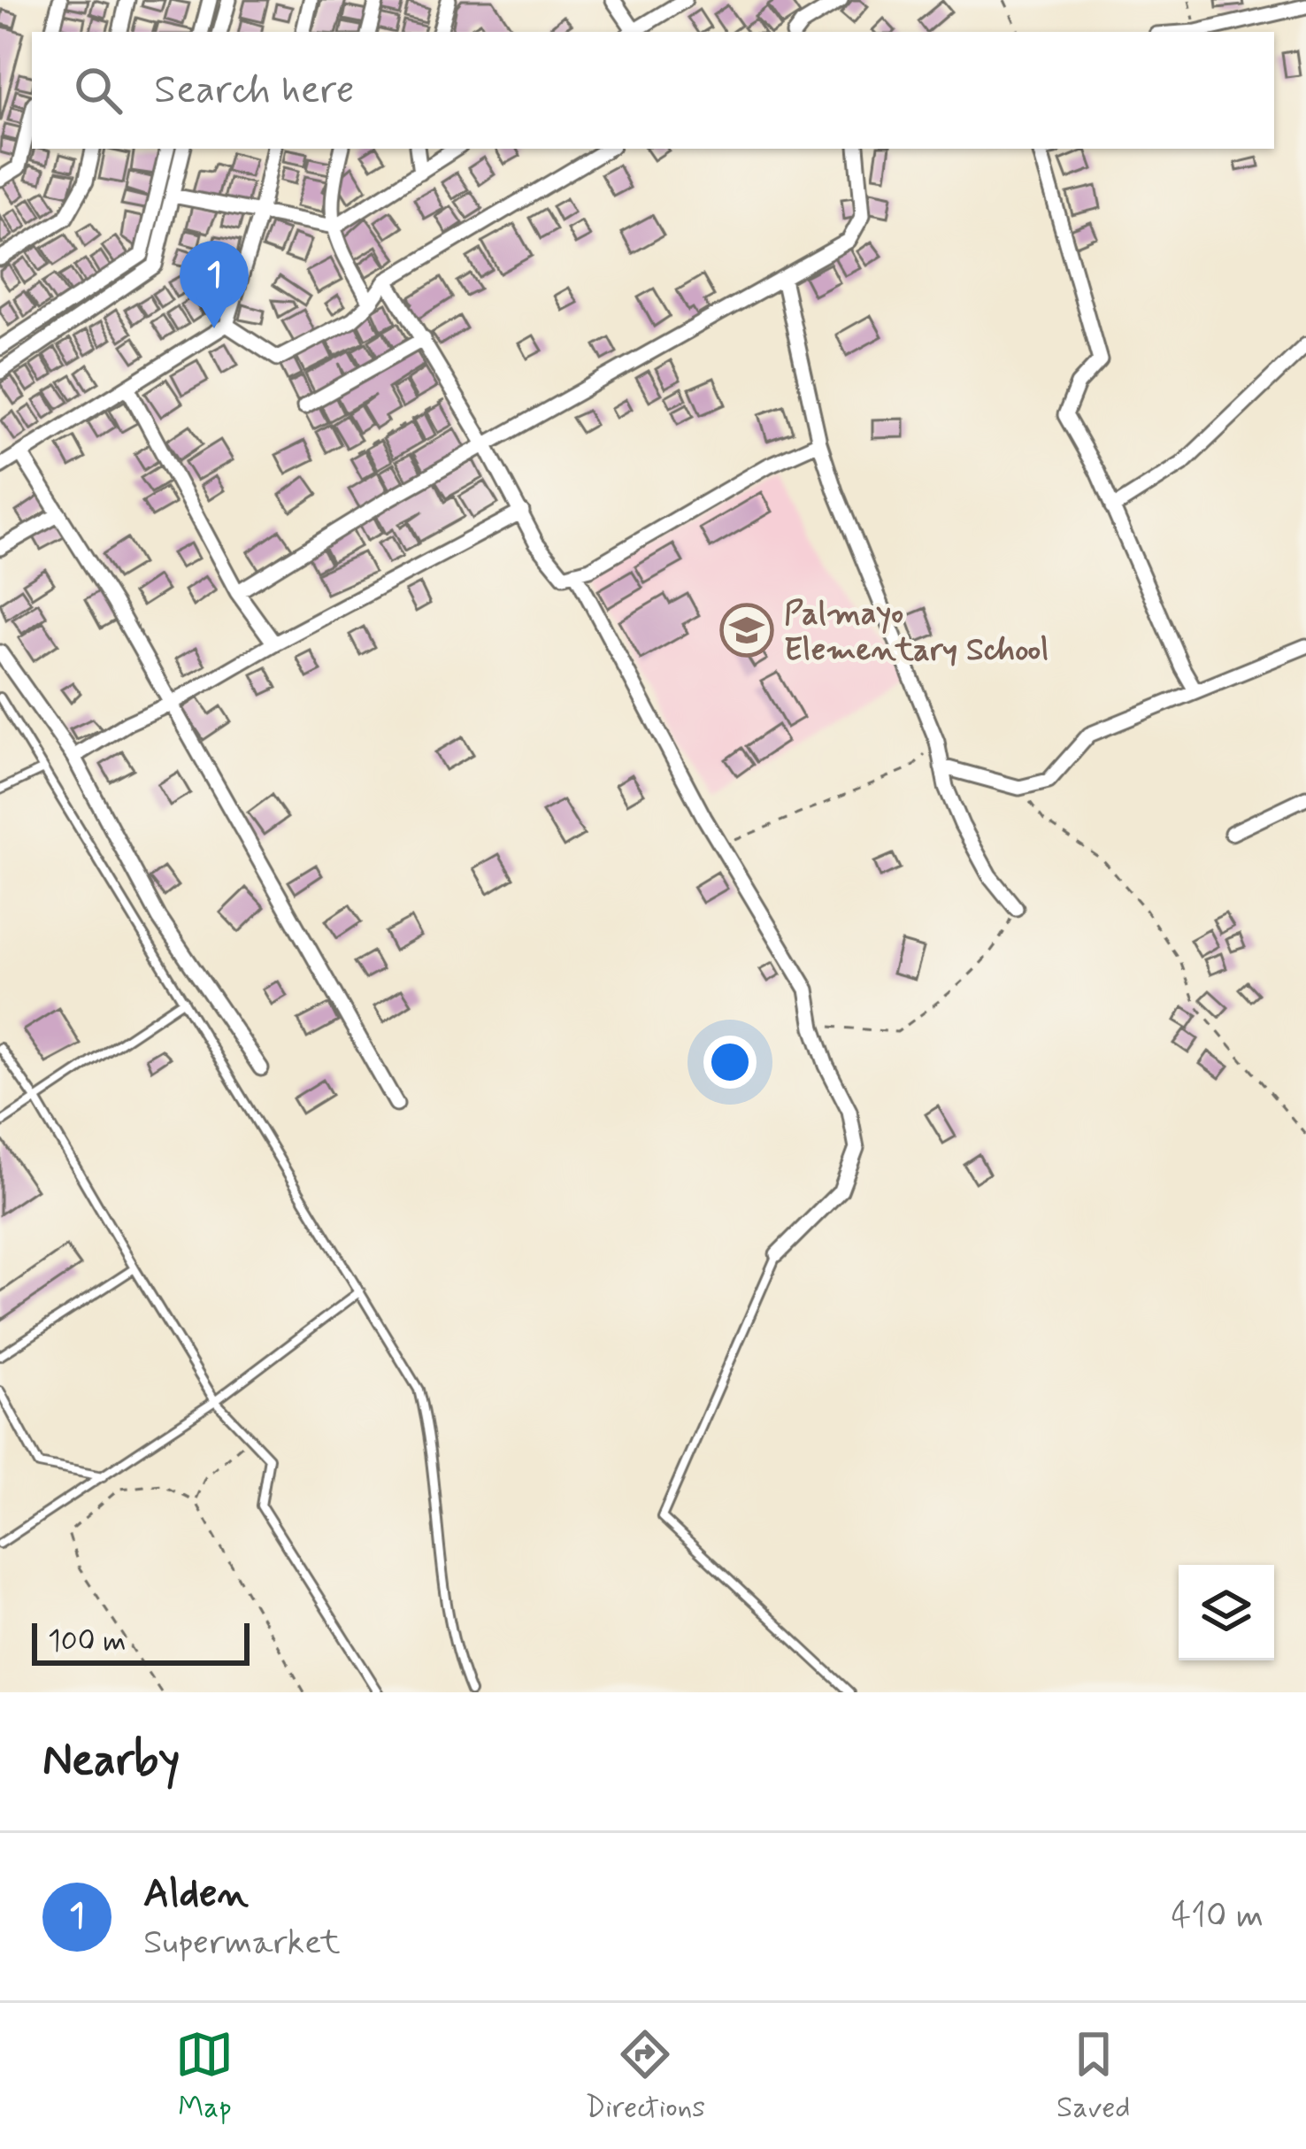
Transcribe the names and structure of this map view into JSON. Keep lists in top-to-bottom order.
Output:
{
  "places": {
    "school or university": ["Palmayo Elementary School"]
  },
  "scale_bar": "100 m",
  "page": {
    "search": "Search here",
    "pins": "1",
    "scale": "100 m",
    "heading": "Nearby",
    "list": [
      {
        "mark": "1",
        "name": "Alden",
        "note": "Supermarket",
        "value": "410 m"
      }
    ],
    "nav": ["Map", "Directions", "Saved"]
  }
}
